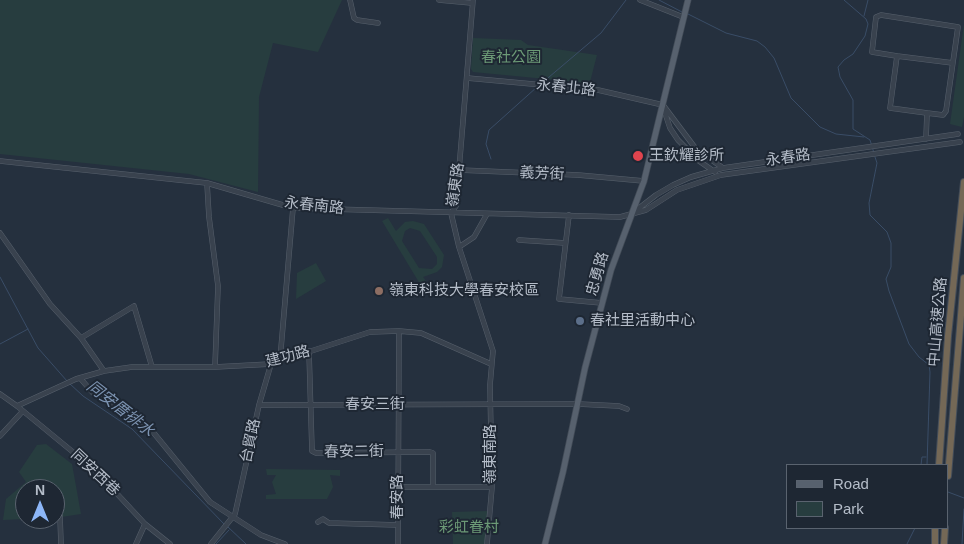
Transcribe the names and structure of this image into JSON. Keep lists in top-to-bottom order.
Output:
{
  "streets": {
    "highway": ["中山高速公路"],
    "main road": ["忠勇路"],
    "street": [
      "永春北路",
      "永春路",
      "義芳街",
      "嶺東路",
      "永春南路",
      "建功路",
      "春安三街",
      "台貿路",
      "春安二街",
      "嶺東南路",
      "同安西巷",
      "春安路"
    ]
  },
  "crossings": [
    ["永春北路", "嶺東路"],
    ["永春北路", "忠勇路"],
    ["永春路", "永春南路"],
    ["義芳街", "嶺東路"],
    ["義芳街", "忠勇路"],
    ["嶺東路", "永春南路"],
    ["嶺東路", "建功路"],
    ["嶺東路", "嶺東南路"],
    ["永春南路", "忠勇路"],
    ["建功路", "台貿路"],
    ["建功路", "春安二街"],
    ["建功路", "嶺東南路"],
    ["建功路", "同安西巷"],
    ["建功路", "春安路"],
    ["春安三街", "台貿路"],
    ["春安三街", "春安二街"],
    ["春安三街", "嶺東南路"],
    ["春安三街", "春安路"],
    ["春安二街", "春安路"]
  ],
  "water": ["同安厝排水"],
  "parks": ["春社公園", "彩虹眷村"],
  "places": ["王欽耀診所", "嶺東科技大學春安校區", "春社里活動中心"],
  "legend": ["Road", "Park"],
  "north": "top"
}
